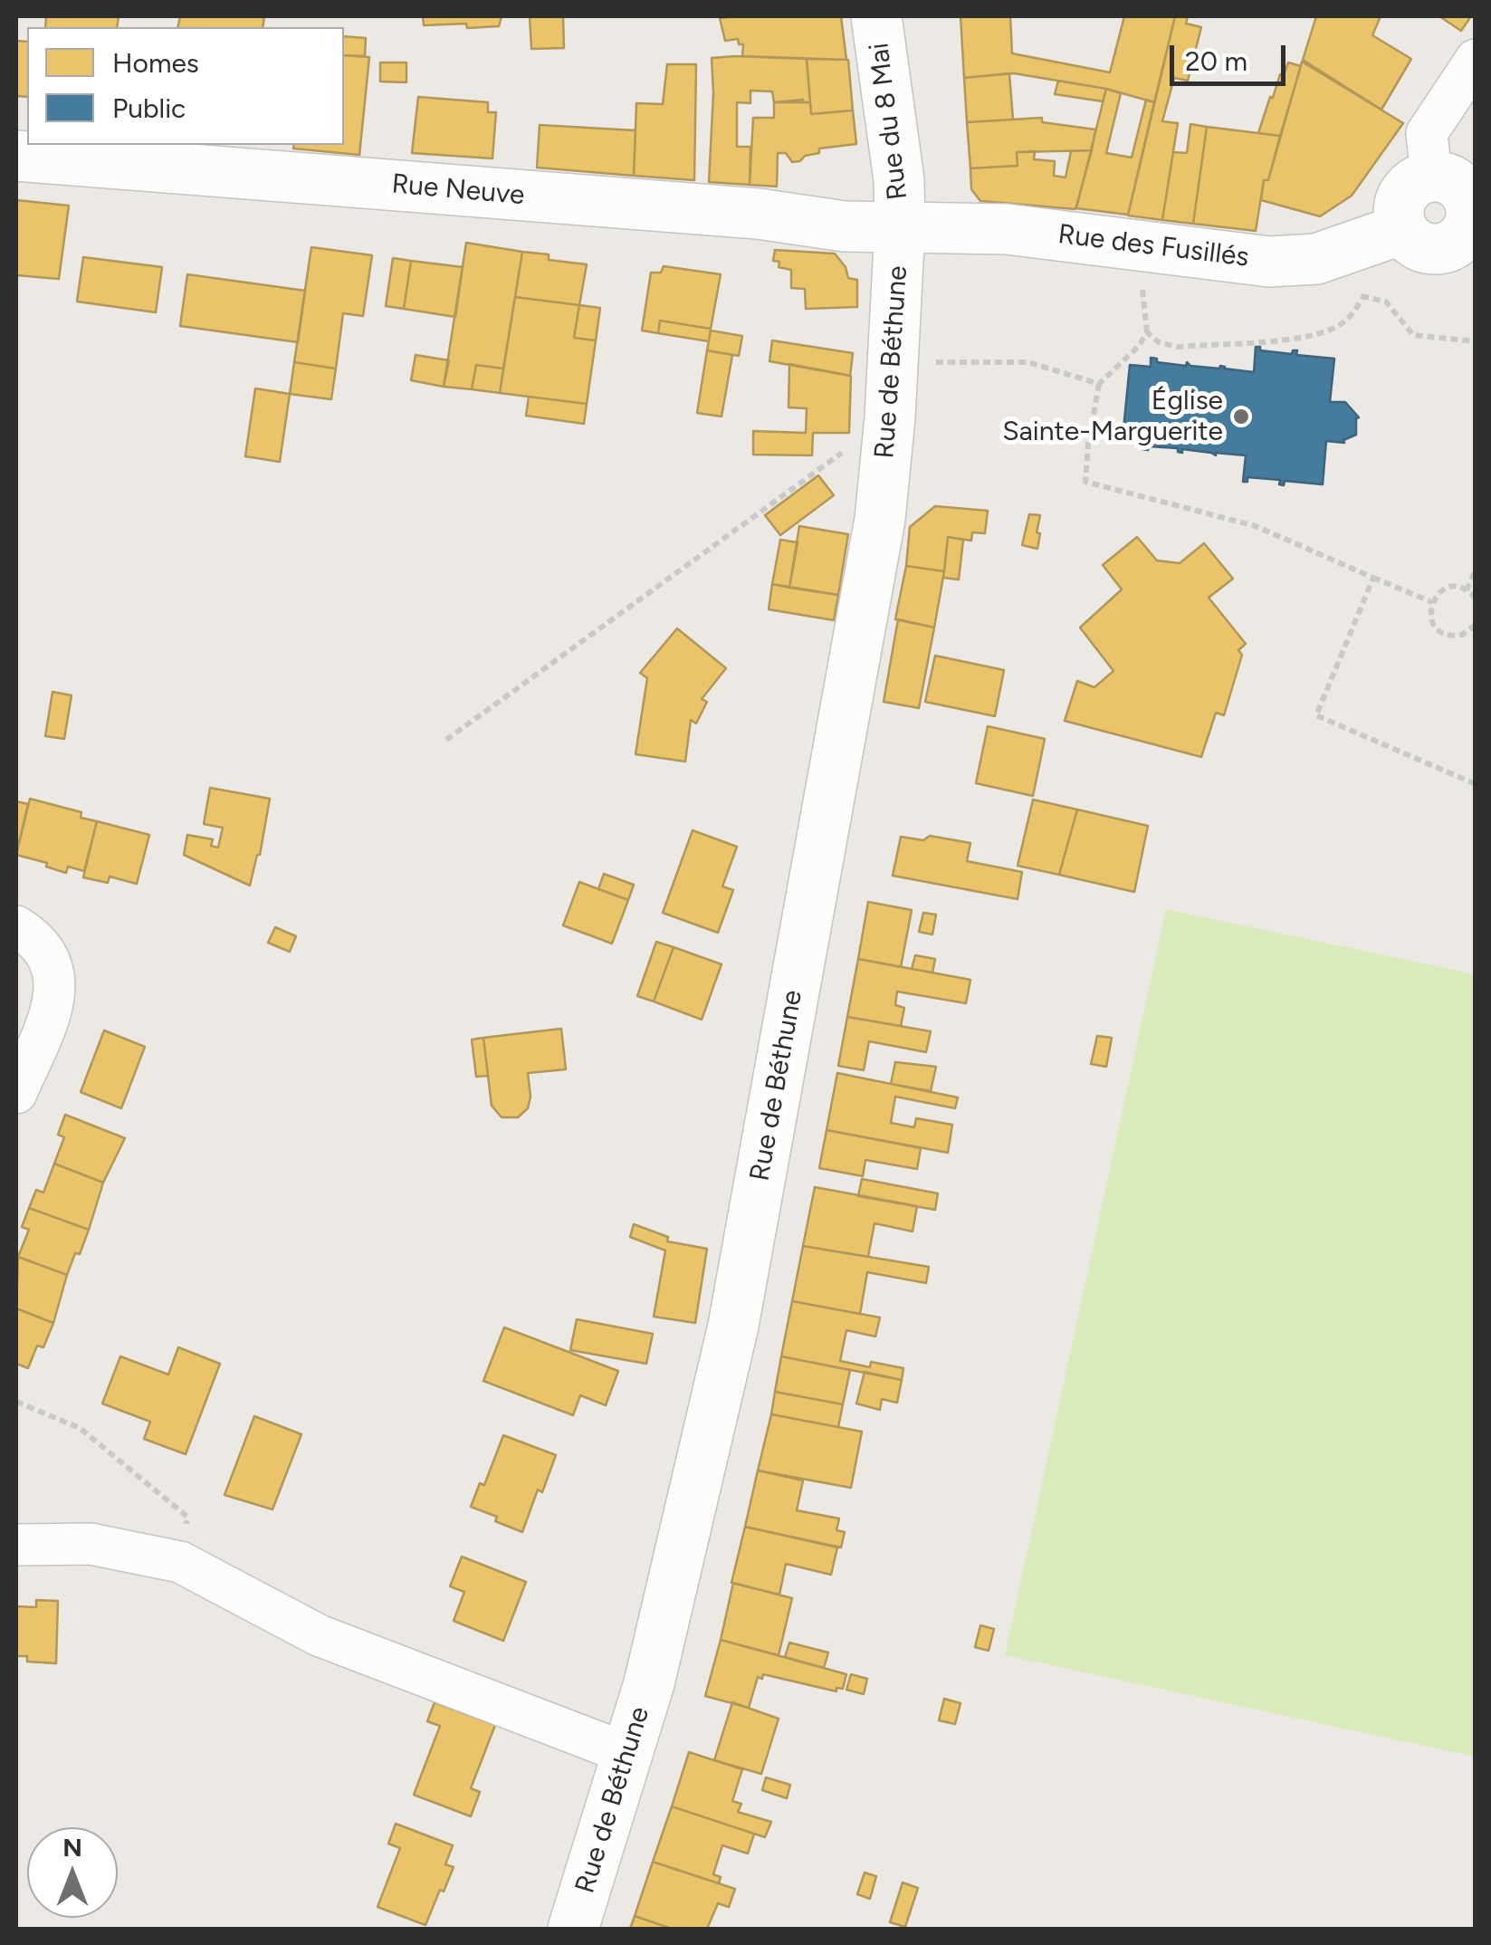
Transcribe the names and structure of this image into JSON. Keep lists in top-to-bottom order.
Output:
{
  "streets": {
    "street": [
      "Rue du 8 Mai",
      "Rue Neuve",
      "Rue des Fusillés",
      "Rue de Béthune"
    ]
  },
  "crossings": [
    ["Rue du 8 Mai", "Rue Neuve"],
    ["Rue du 8 Mai", "Rue des Fusillés"],
    ["Rue du 8 Mai", "Rue de Béthune"],
    ["Rue Neuve", "Rue des Fusillés"],
    ["Rue Neuve", "Rue de Béthune"],
    ["Rue des Fusillés", "Rue de Béthune"]
  ],
  "places": ["Église Sainte-Marguerite"],
  "legend": ["Homes", "Public"],
  "scale_bar": "20 m",
  "north": "top"
}
